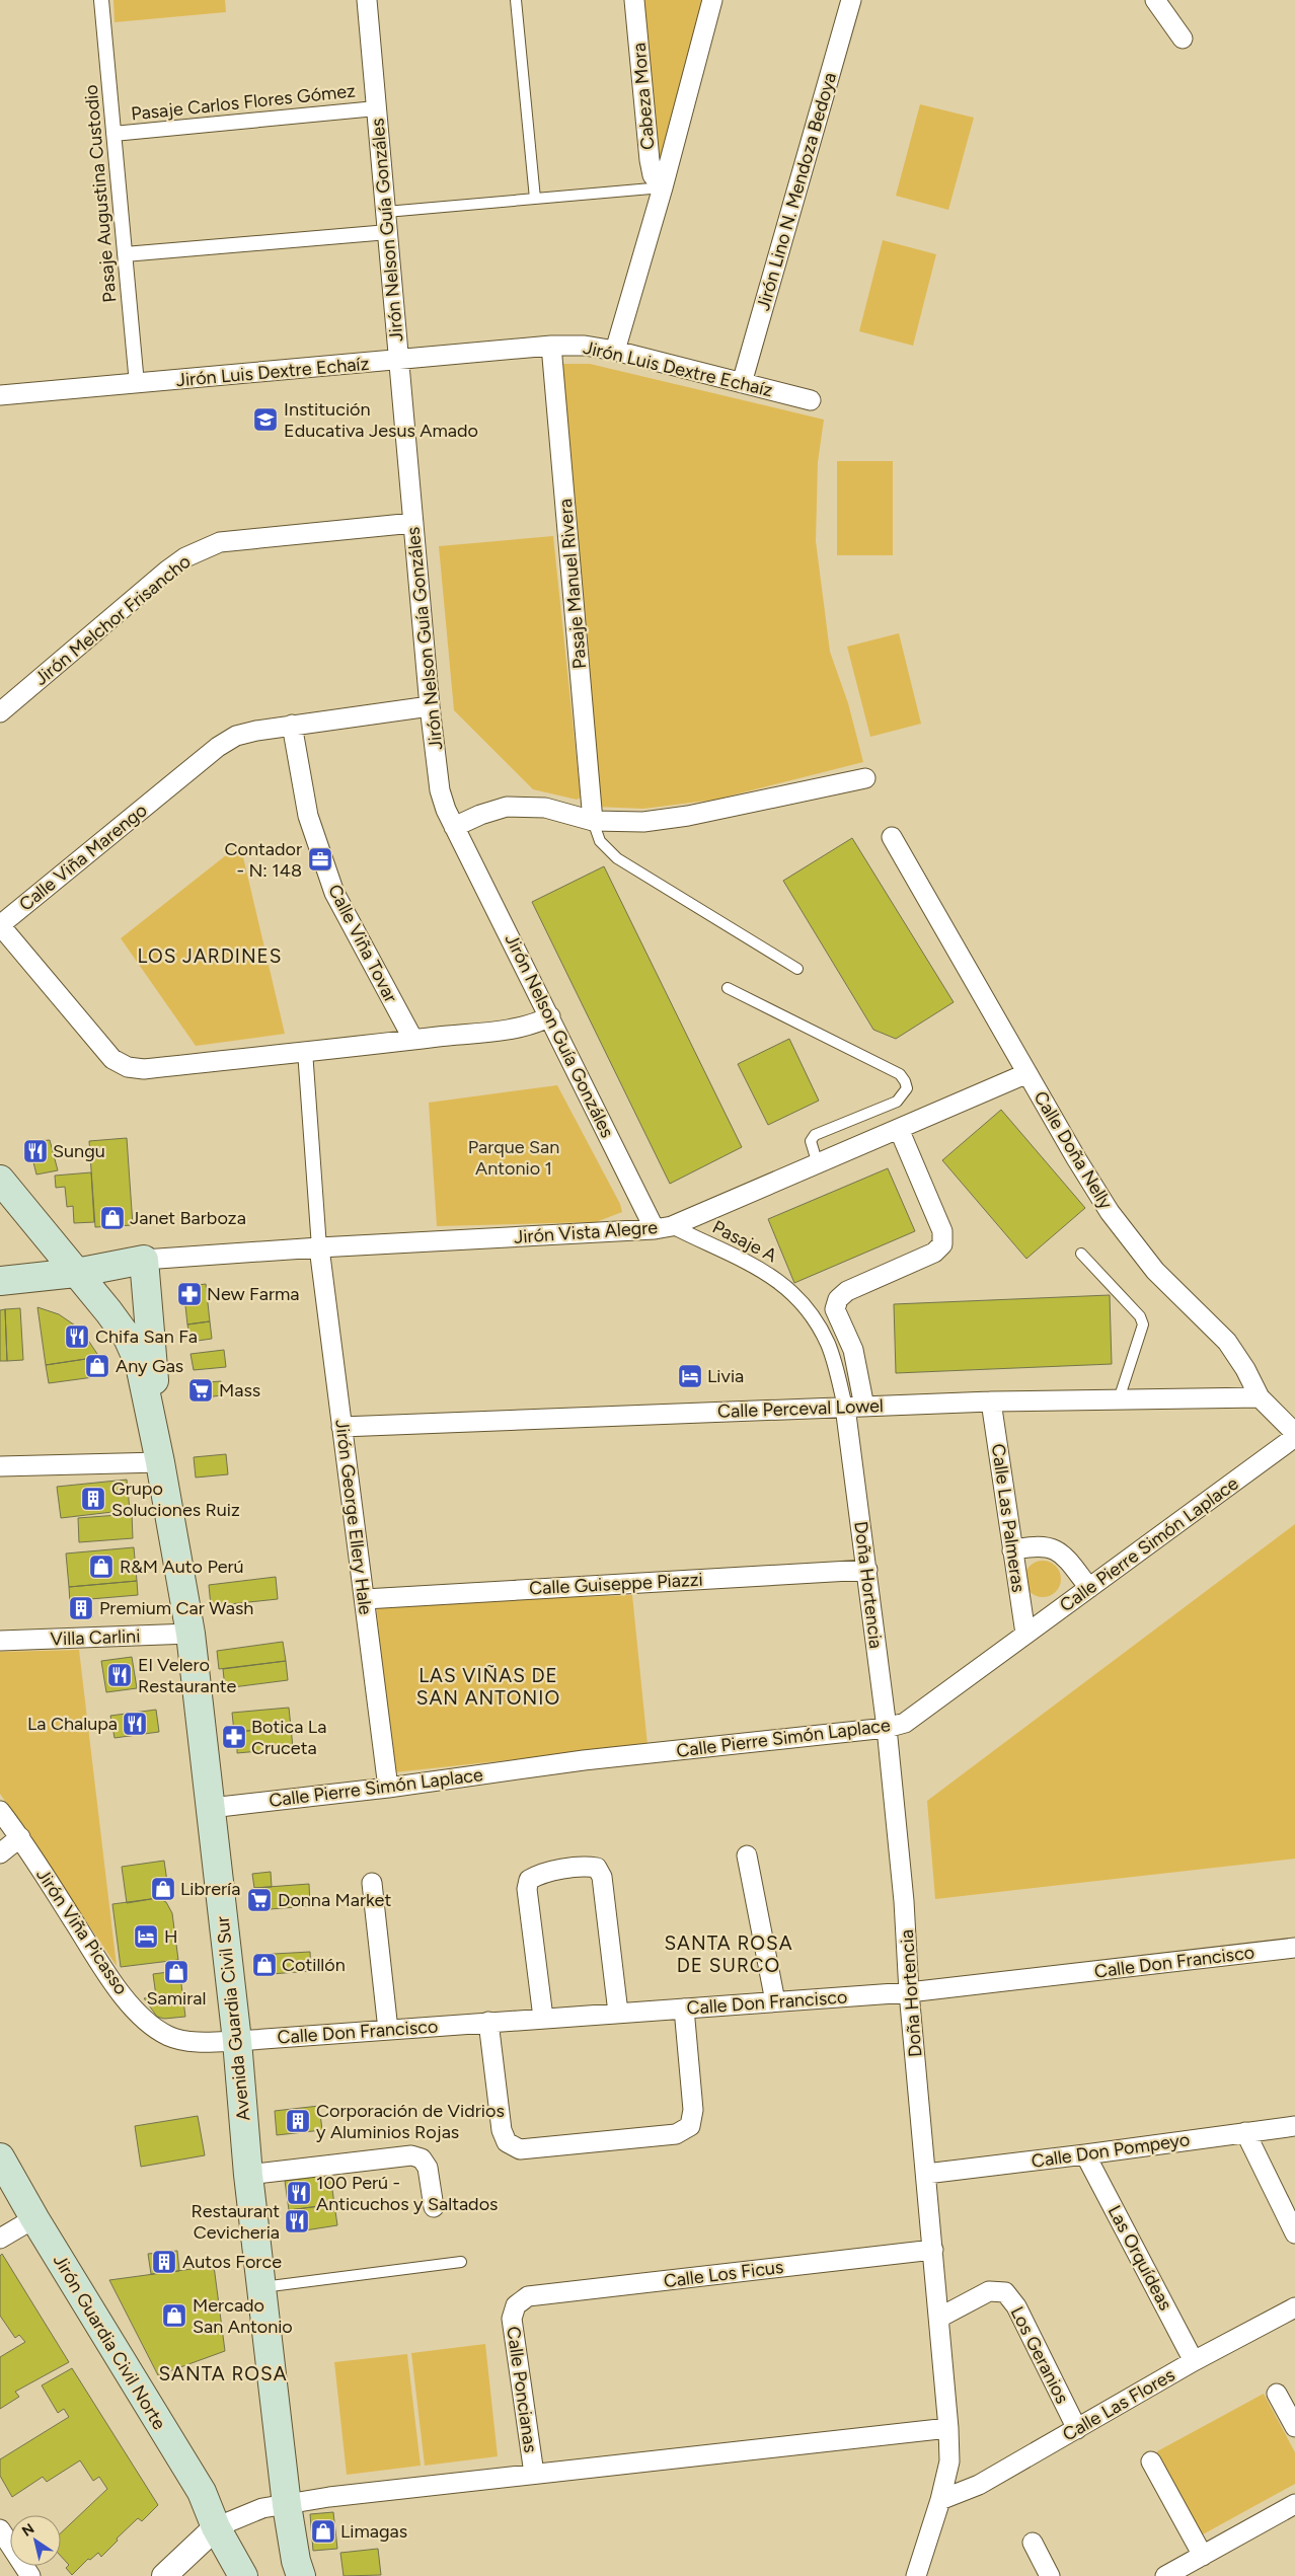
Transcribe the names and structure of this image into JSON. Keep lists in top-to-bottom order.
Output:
{
  "streets": {
    "main road": ["Avenida Guardia Civil Sur", "Jirón Guardia Civil Norte"],
    "street": [
      "Cabeza Mora",
      "Pasaje Carlos Flores Gómez",
      "Jirón Lino N. Mendoza Bedoya",
      "Pasaje Augustina Custodio",
      "Jirón Nelson Guía Gonzáles",
      "Jirón Luis Dextre Echaíz",
      "Pasaje Manuel Rivera",
      "Jirón Melchor Frisancho",
      "Calle Viña Marengo",
      "Calle Viña Tovar",
      "Calle Doña Nelly",
      "Jirón Vista Alegre",
      "Pasaje A",
      "Calle Perceval Lowel",
      "Jirón George Ellery Hale",
      "Calle Las Palmeras",
      "Calle Pierre Simón Laplace",
      "Calle Guiseppe Piazzi",
      "Doña Hortencia",
      "Villa Carlini",
      "Jirón Viña Picasso",
      "Calle Don Francisco",
      "Calle Don Pompeyo",
      "Las Orquídeas",
      "Calle Los Ficus",
      "Los Geranios",
      "Calle Poncianas",
      "Calle Las Flores"
    ]
  },
  "crossings": [
    ["Pasaje Carlos Flores Gómez", "Pasaje Augustina Custodio"],
    ["Pasaje Carlos Flores Gómez", "Jirón Nelson Guía Gonzáles"],
    ["Jirón Lino N. Mendoza Bedoya", "Jirón Luis Dextre Echaíz"],
    ["Pasaje Augustina Custodio", "Jirón Luis Dextre Echaíz"],
    ["Jirón Nelson Guía Gonzáles", "Jirón Luis Dextre Echaíz"],
    ["Jirón Nelson Guía Gonzáles", "Jirón Melchor Frisancho"],
    ["Jirón Nelson Guía Gonzáles", "Calle Viña Marengo"],
    ["Jirón Nelson Guía Gonzáles", "Jirón Vista Alegre"],
    ["Jirón Nelson Guía Gonzáles", "Pasaje A"],
    ["Jirón Luis Dextre Echaíz", "Pasaje Manuel Rivera"],
    ["Calle Viña Marengo", "Calle Viña Tovar"],
    ["Calle Doña Nelly", "Jirón Vista Alegre"],
    ["Calle Doña Nelly", "Calle Perceval Lowel"],
    ["Jirón Vista Alegre", "Pasaje A"],
    ["Jirón Vista Alegre", "Jirón George Ellery Hale"],
    ["Jirón Vista Alegre", "Avenida Guardia Civil Sur"],
    ["Pasaje A", "Calle Perceval Lowel"],
    ["Pasaje A", "Doña Hortencia"],
    ["Calle Perceval Lowel", "Jirón George Ellery Hale"],
    ["Calle Perceval Lowel", "Calle Las Palmeras"],
    ["Calle Perceval Lowel", "Doña Hortencia"],
    ["Jirón George Ellery Hale", "Calle Pierre Simón Laplace"],
    ["Jirón George Ellery Hale", "Calle Guiseppe Piazzi"],
    ["Calle Las Palmeras", "Calle Pierre Simón Laplace"],
    ["Calle Pierre Simón Laplace", "Doña Hortencia"],
    ["Calle Pierre Simón Laplace", "Avenida Guardia Civil Sur"],
    ["Calle Guiseppe Piazzi", "Doña Hortencia"],
    ["Doña Hortencia", "Calle Don Francisco"],
    ["Doña Hortencia", "Calle Don Pompeyo"],
    ["Doña Hortencia", "Calle Los Ficus"],
    ["Doña Hortencia", "Los Geranios"],
    ["Doña Hortencia", "Calle Las Flores"],
    ["Villa Carlini", "Avenida Guardia Civil Sur"],
    ["Jirón Viña Picasso", "Calle Don Francisco"],
    ["Jirón Viña Picasso", "Avenida Guardia Civil Sur"],
    ["Calle Don Francisco", "Avenida Guardia Civil Sur"],
    ["Calle Don Pompeyo", "Las Orquídeas"],
    ["Las Orquídeas", "Calle Las Flores"],
    ["Calle Los Ficus", "Calle Poncianas"],
    ["Los Geranios", "Calle Las Flores"]
  ],
  "districts": [
    "LOS JARDINES",
    "LAS VIÑAS DE SAN ANTONIO",
    "SANTA ROSA DE SURCO",
    "SANTA ROSA"
  ],
  "parks": ["Parque San Antonio 1"],
  "places": {
    "school or university": ["Institución Educativa Jesus Amado"],
    "office": ["Contador - N: 148"],
    "restaurant": [
      "Sungu",
      "Chifa San Fa",
      "El Velero Restaurante",
      "La Chalupa",
      "100 Perú - Anticuchos y Saltados",
      "Restaurant Cevicheria"
    ],
    "shop": [
      "Janet Barboza",
      "Any Gas",
      "R&M Auto Perú",
      "Librería",
      "Cotillón",
      "Samiral",
      "Mercado San Antonio",
      "Limagas"
    ],
    "pharmacy": ["New Farma", "Botica La Cruceta"],
    "hotel": ["Livia", "H"],
    "supermarket": ["Mass", "Donna Market"],
    "building": [
      "Grupo Soluciones Ruiz",
      "Premium Car Wash",
      "Corporación de Vidrios y Aluminios Rojas",
      "Autos Force"
    ]
  },
  "north": "top left"
}
